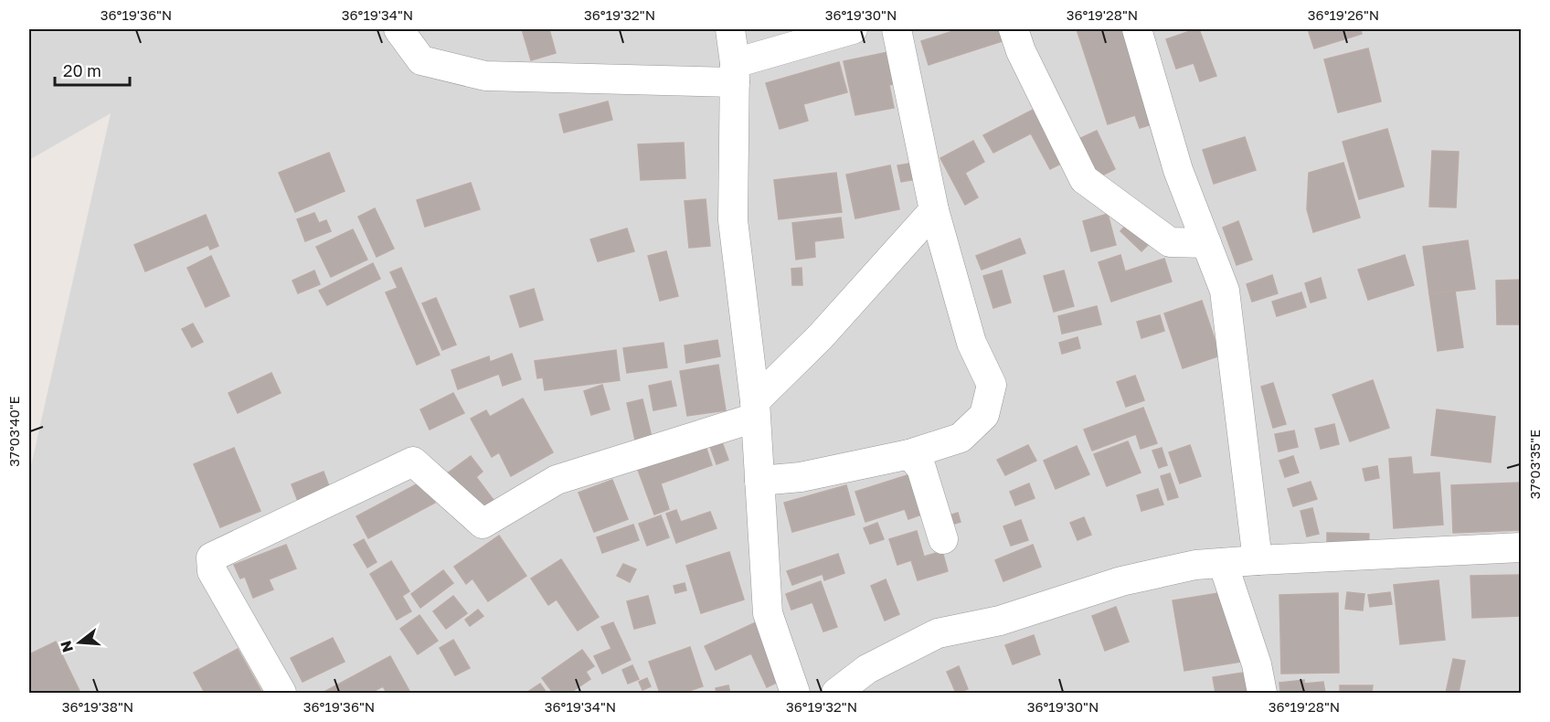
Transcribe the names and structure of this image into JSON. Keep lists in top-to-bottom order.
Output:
{
  "scale_bar": "20 m",
  "north": "left",
  "coordinates": [
    "36°19'36\"N",
    "36°19'34\"N",
    "36°19'32\"N",
    "36°19'30\"N",
    "36°19'28\"N",
    "36°19'26\"N",
    "37°03'40\"E",
    "37°03'35\"E",
    "36°19'38\"N"
  ]
}
